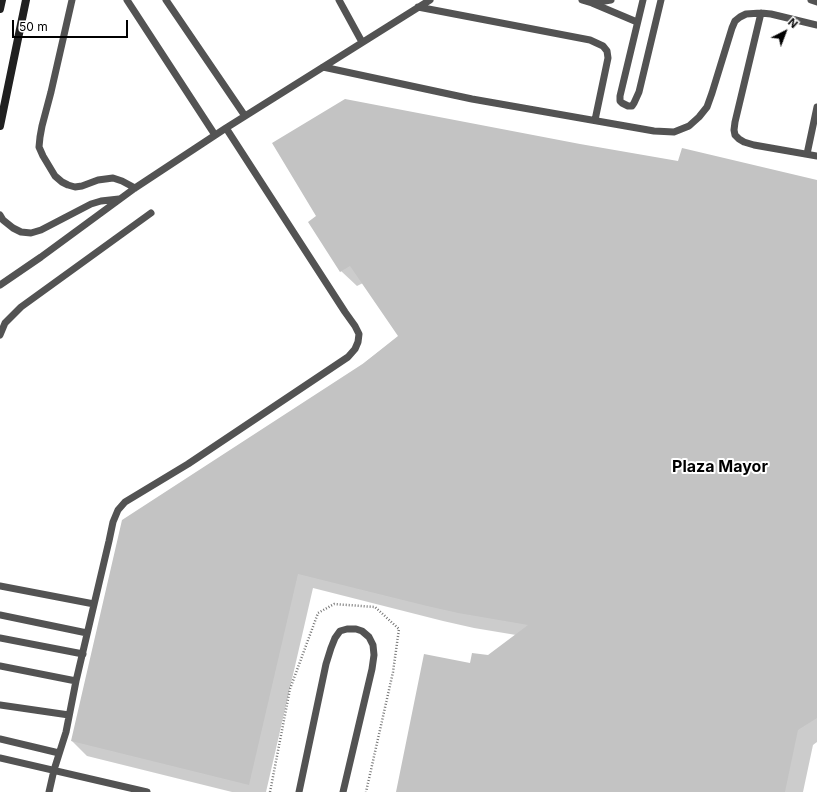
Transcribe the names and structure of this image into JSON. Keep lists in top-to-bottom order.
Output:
{
  "districts": ["Plaza Mayor"],
  "scale_bar": "50 m",
  "north": "top right"
}
